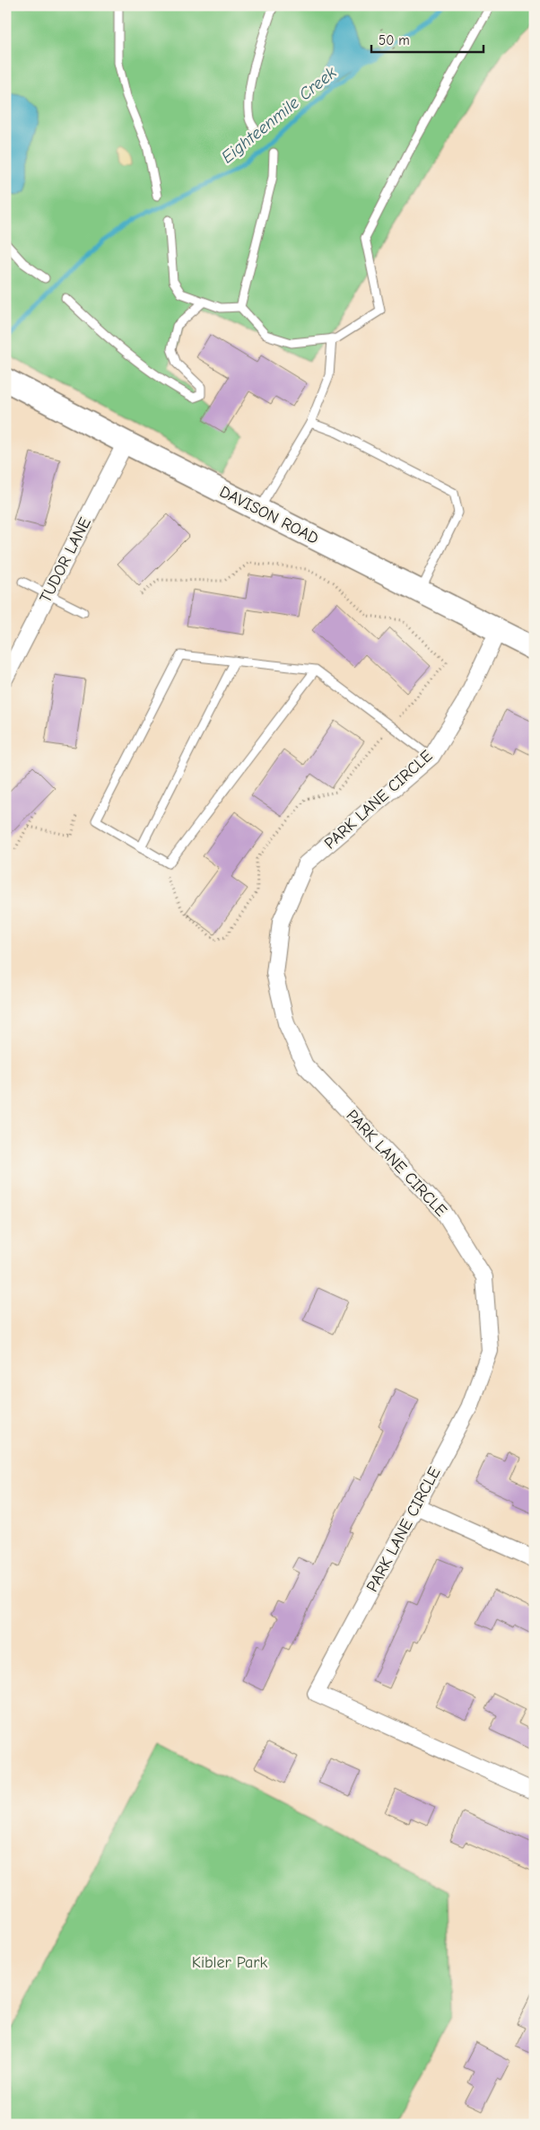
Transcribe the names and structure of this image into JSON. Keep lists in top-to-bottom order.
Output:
{
  "streets": {
    "street": ["DAVISON ROAD", "TUDOR LANE", "PARK LANE CIRCLE"]
  },
  "crossings": [
    ["DAVISON ROAD", "TUDOR LANE"],
    ["DAVISON ROAD", "PARK LANE CIRCLE"]
  ],
  "water": ["Eighteenmile Creek"],
  "parks": ["Kibler Park"],
  "scale_bar": "50 m"
}
